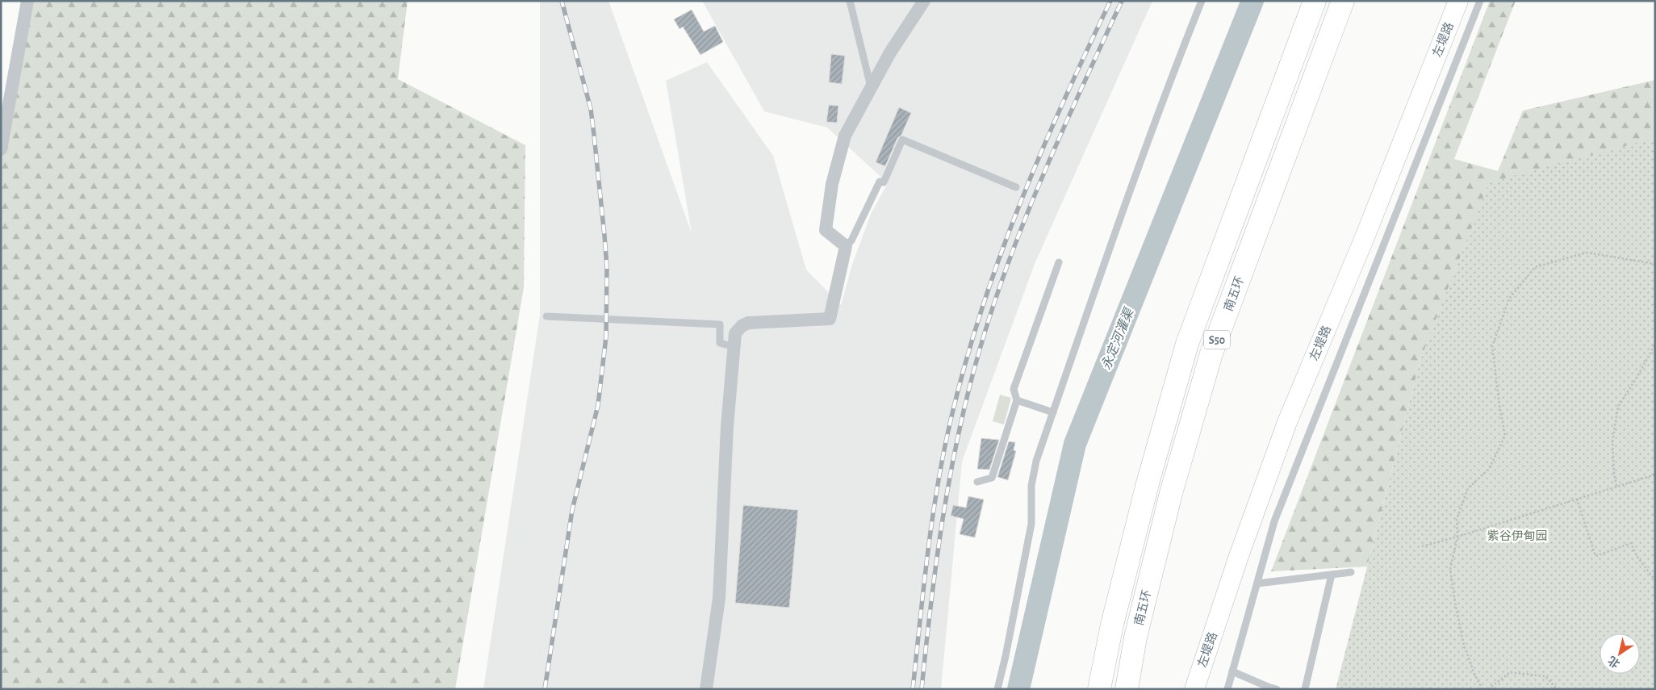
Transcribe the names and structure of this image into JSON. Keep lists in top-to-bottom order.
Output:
{
  "streets": {
    "highway": ["南五环", "S50"],
    "main road": ["左堤路"]
  },
  "water": ["永定河灌渠"],
  "parks": ["紫谷伊甸园"],
  "north": "bottom left"
}
